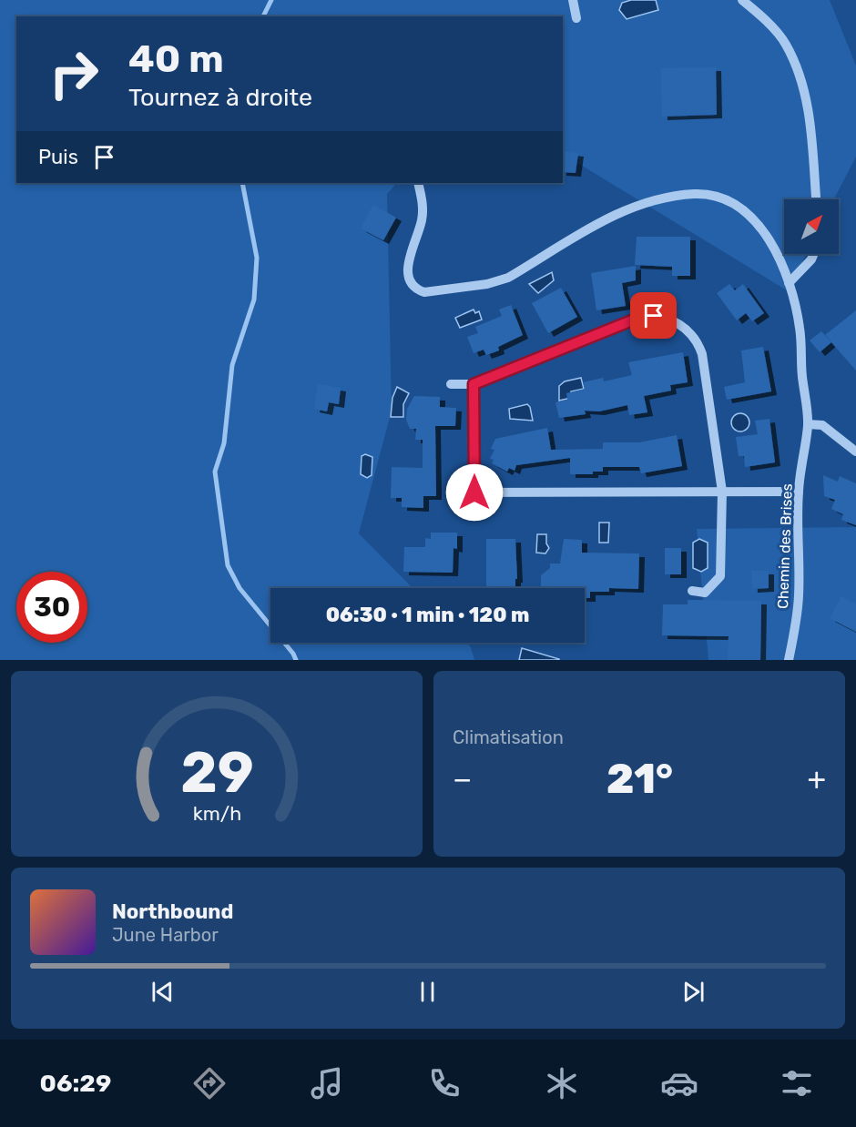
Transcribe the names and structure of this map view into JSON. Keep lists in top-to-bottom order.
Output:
{
  "streets": {
    "street": ["Chemin des Brises"]
  },
  "north": "top right",
  "page": {
    "turn": ["40 m", "Tournez à droite"],
    "then": "Puis",
    "limit": "30",
    "trip": "06:30 · 1 min · 120 m",
    "tile": "Climatisation",
    "heat": ["−", "21°", "+"],
    "song": ["Northbound", "June Harbor"],
    "tabs": "06:29",
    "gauge": ["29", "km/h"]
  }
}
